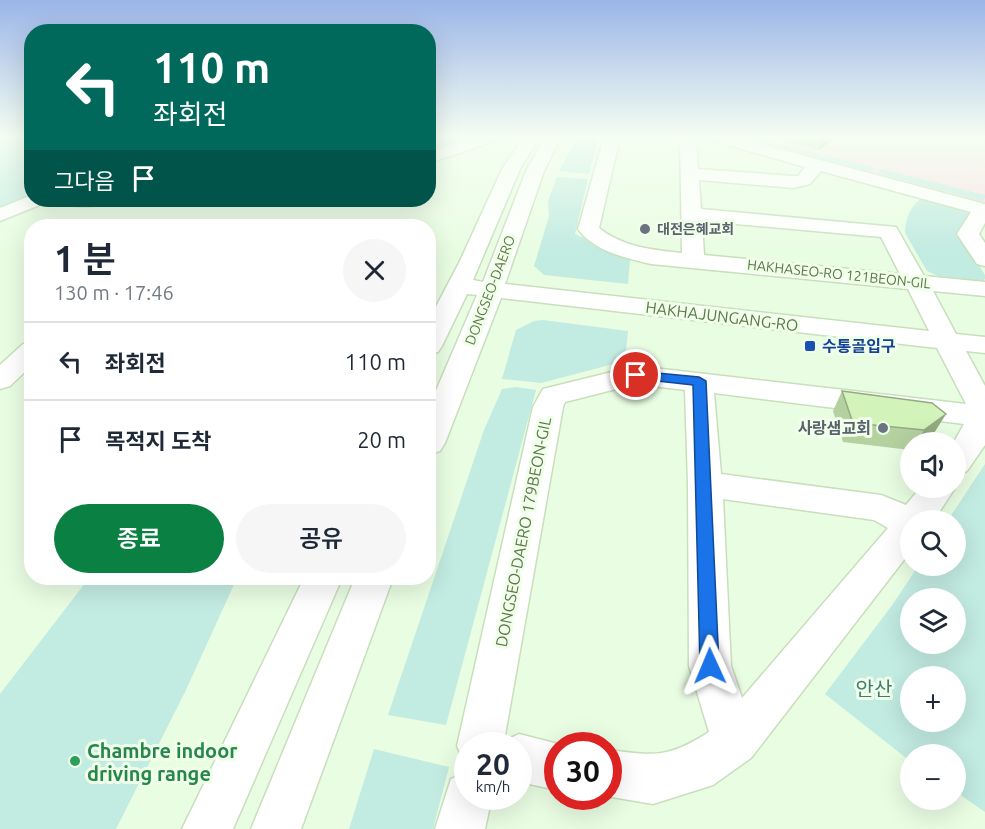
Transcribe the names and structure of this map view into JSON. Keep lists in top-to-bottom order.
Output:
{
  "streets": {
    "street": [
      "HAKHASEO-RO 121BEON-GIL",
      "DONGSEO-DAERO",
      "HAKHAJUNGANG-RO",
      "DONGSEO-DAERO 179BEON-GIL"
    ]
  },
  "crossings": [
    ["DONGSEO-DAERO", "HAKHAJUNGANG-RO"]
  ],
  "parks": ["안산"],
  "places": {
    "other": ["대전은혜교회", "사랑샘교회", "Chambre indoor driving range"],
    "transit": ["수통골입구"]
  },
  "page": {
    "turn": ["110 m", "좌회전"],
    "then": "그다음",
    "heading": ["1 분", "130 m · 17:46"],
    "list": [
      {
        "name": "좌회전",
        "value": "110 m"
      },
      {
        "name": "목적지 도착",
        "value": "20 m"
      }
    ],
    "map_buttons": ["+", "−"],
    "buttons": ["종료", "공유"],
    "speed": "20 km/h",
    "limit": "30"
  }
}
